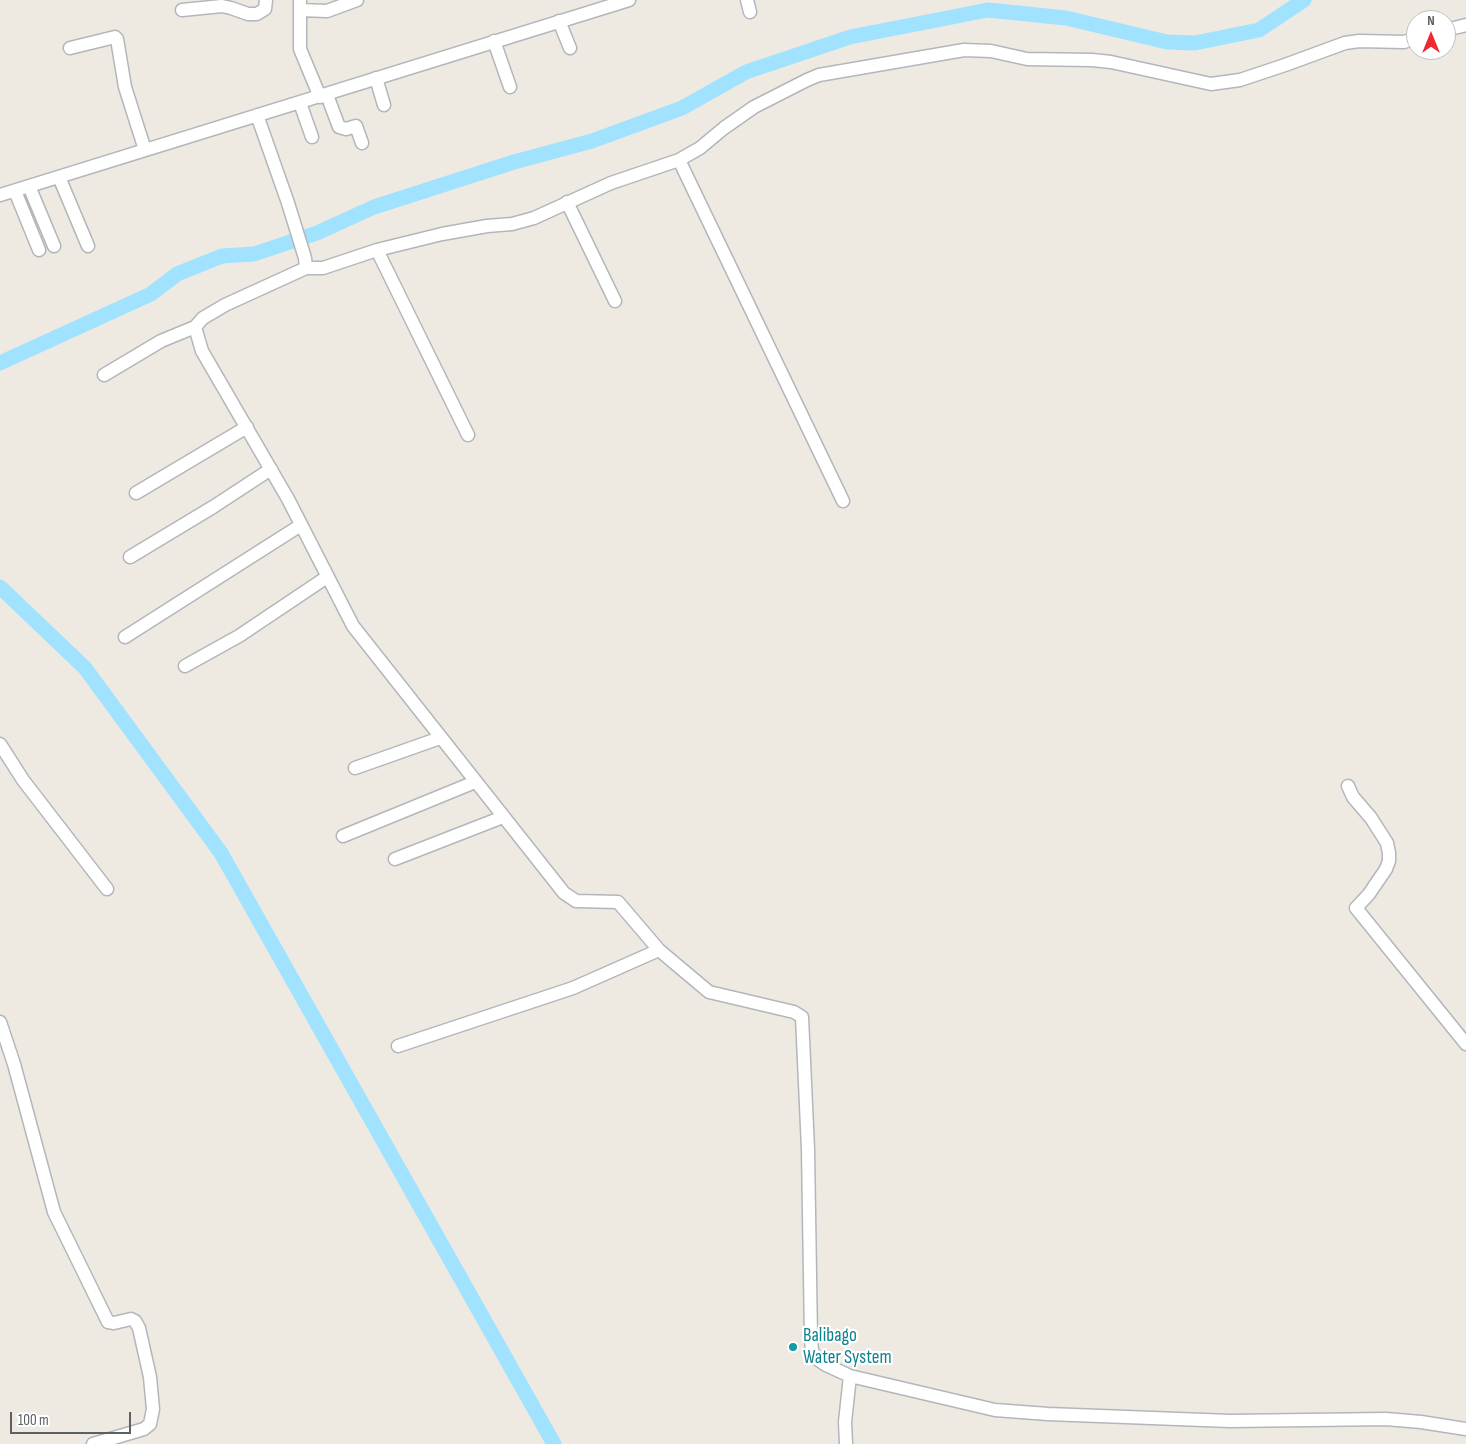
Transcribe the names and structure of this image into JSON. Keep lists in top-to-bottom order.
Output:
{
  "places": ["Balibago Water System"],
  "scale_bar": "100 m",
  "north": "top"
}
